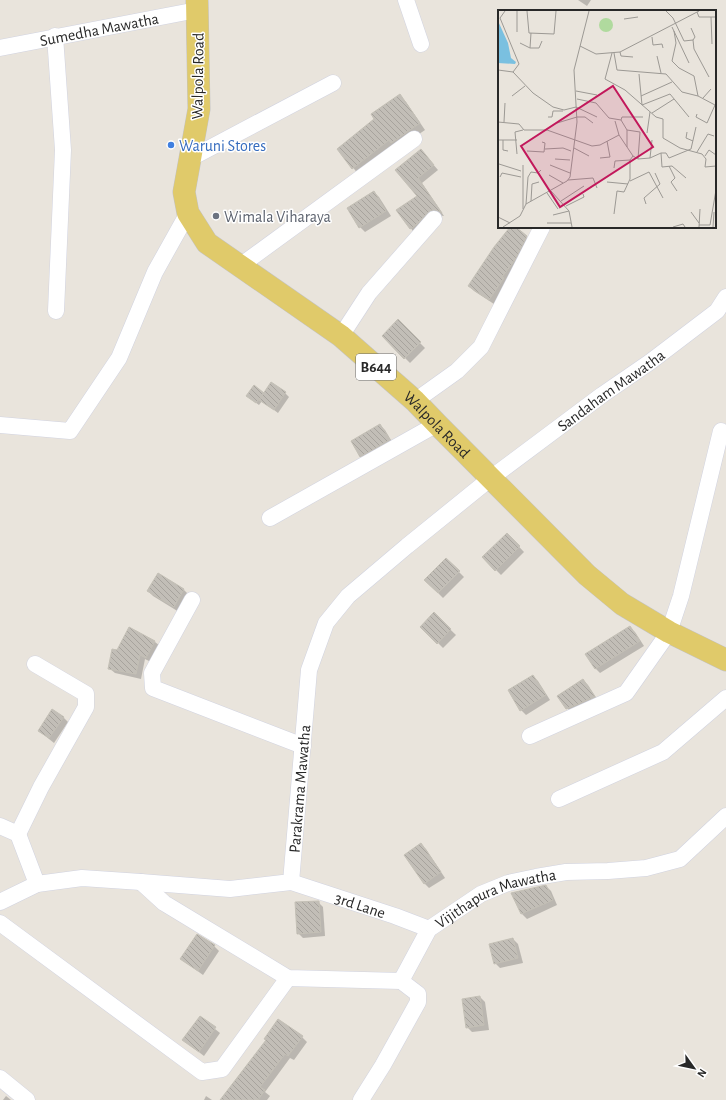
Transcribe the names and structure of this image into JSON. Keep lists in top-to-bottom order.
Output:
{
  "streets": {
    "main road": ["Walpola Road", "B644"],
    "street": [
      "Sumedha Mawatha",
      "Sandaham Mawatha",
      "Parakrama Mawatha",
      "Vijithapura Mawatha",
      "3rd Lane"
    ]
  },
  "crossings": [
    ["Sumedha Mawatha", "Walpola Road"],
    ["Walpola Road", "Sandaham Mawatha"],
    ["Walpola Road", "Parakrama Mawatha"],
    ["Sandaham Mawatha", "Parakrama Mawatha"],
    ["Parakrama Mawatha", "3rd Lane"],
    ["Vijithapura Mawatha", "3rd Lane"]
  ],
  "places": ["Waruni Stores", "Wimala Viharaya"],
  "north": "bottom right"
}
